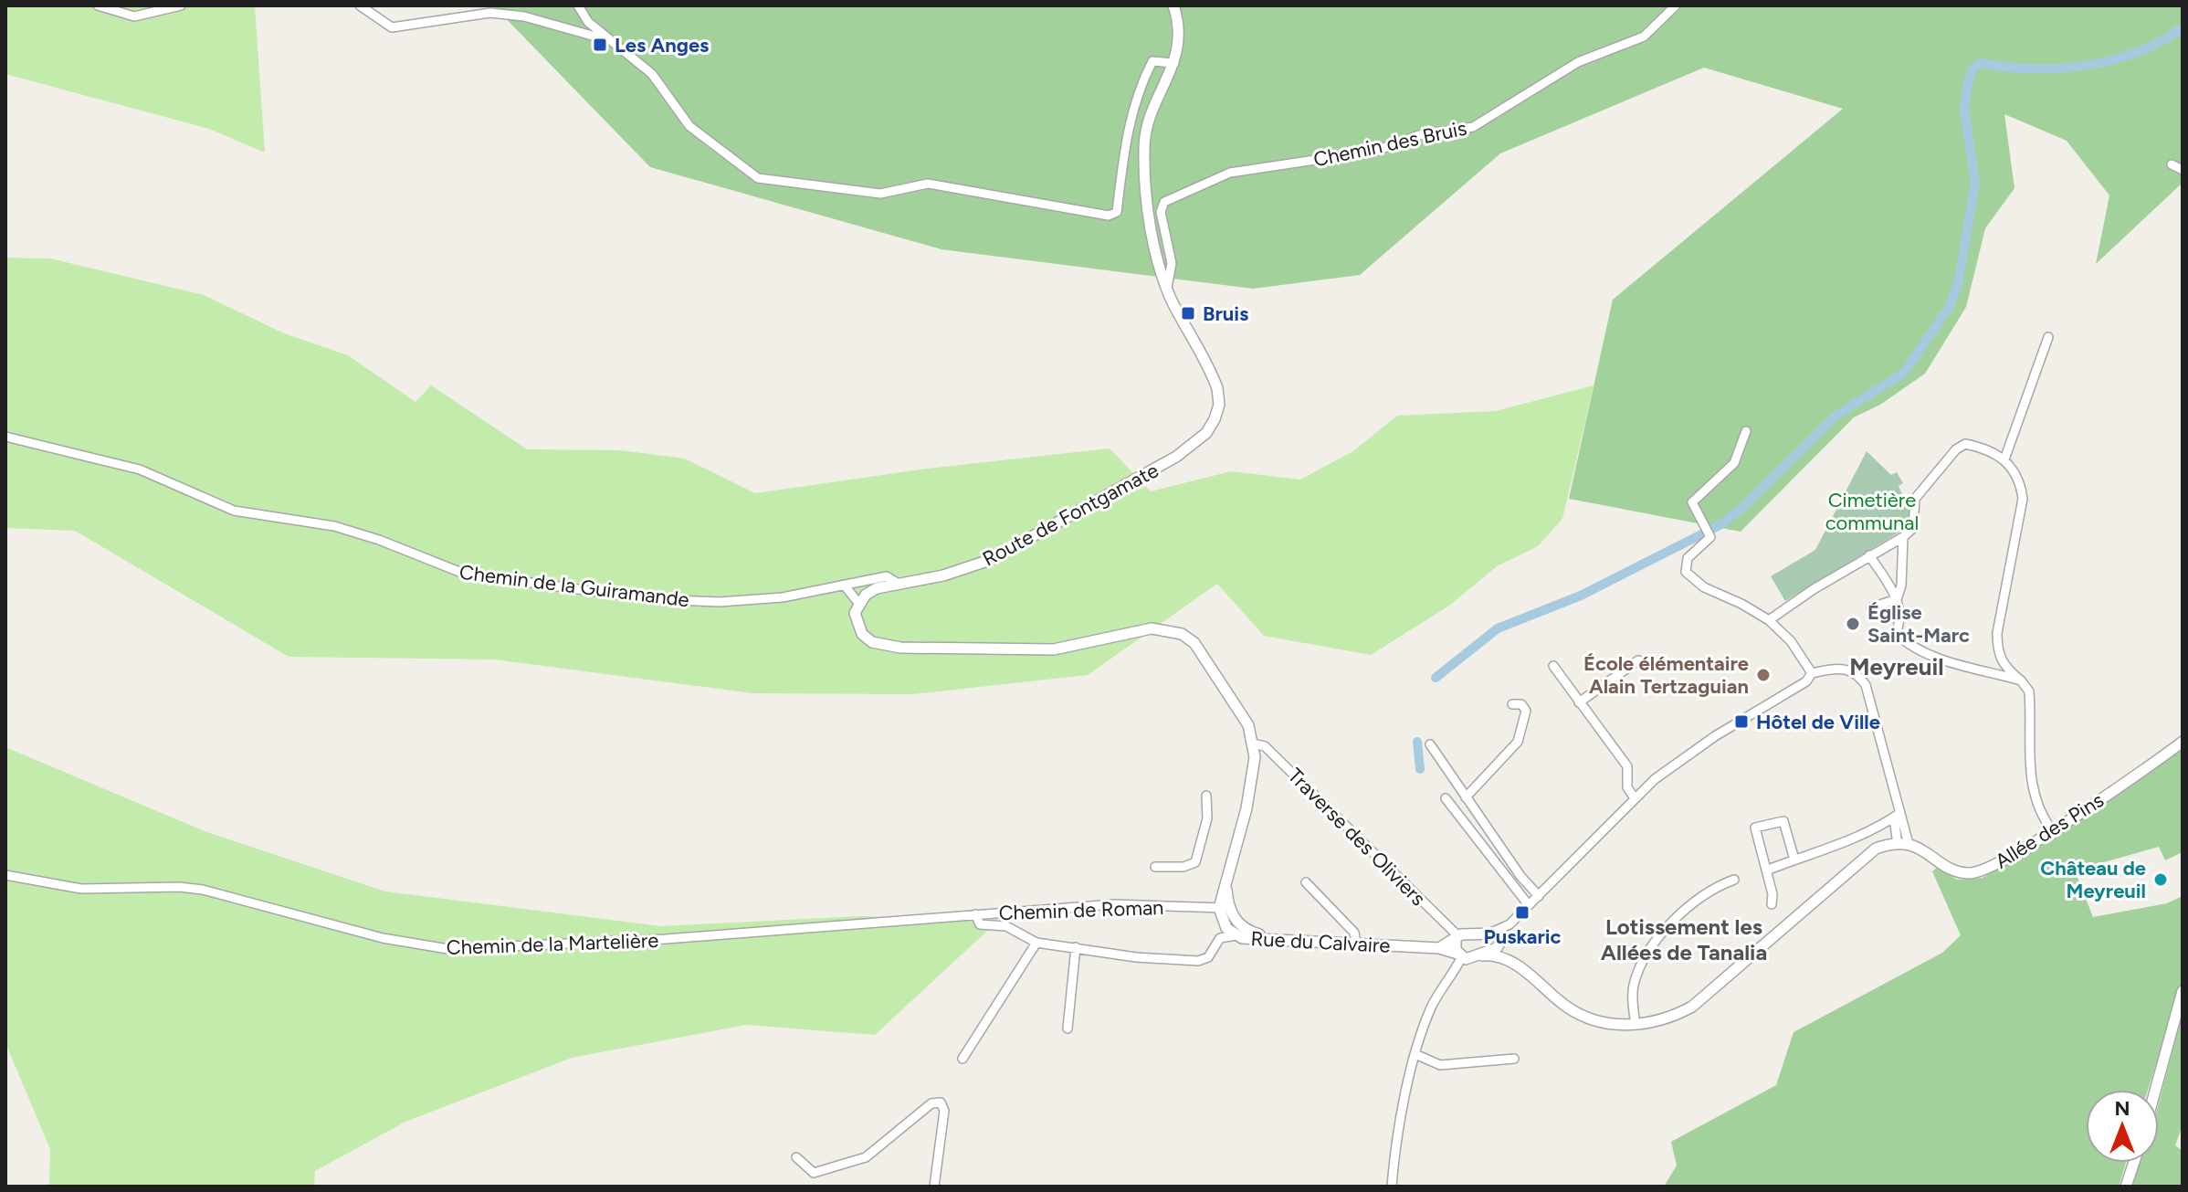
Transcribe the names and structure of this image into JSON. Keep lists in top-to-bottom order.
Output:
{
  "streets": {
    "street": [
      "Chemin des Bruis",
      "Route de Fontgamate",
      "Chemin de la Guiramande",
      "Allée des Pins",
      "Traverse des Oliviers",
      "Chemin de Roman",
      "Rue du Calvaire",
      "Chemin de la Martelière"
    ]
  },
  "crossings": [
    ["Chemin des Bruis", "Route de Fontgamate"],
    ["Route de Fontgamate", "Chemin de la Guiramande"],
    ["Chemin de Roman", "Rue du Calvaire"],
    ["Chemin de Roman", "Chemin de la Martelière"]
  ],
  "districts": ["Meyreuil", "Lotissement les Allées de Tanalia"],
  "parks": ["Cimetière communal"],
  "places": {
    "transit": [
      "Les Anges",
      "Bruis",
      "Hôtel de Ville",
      "Puskaric"
    ],
    "other": ["Église Saint-Marc", "École élémentaire Alain Tertzaguian", "Château de Meyreuil"]
  },
  "north": "top"
}
